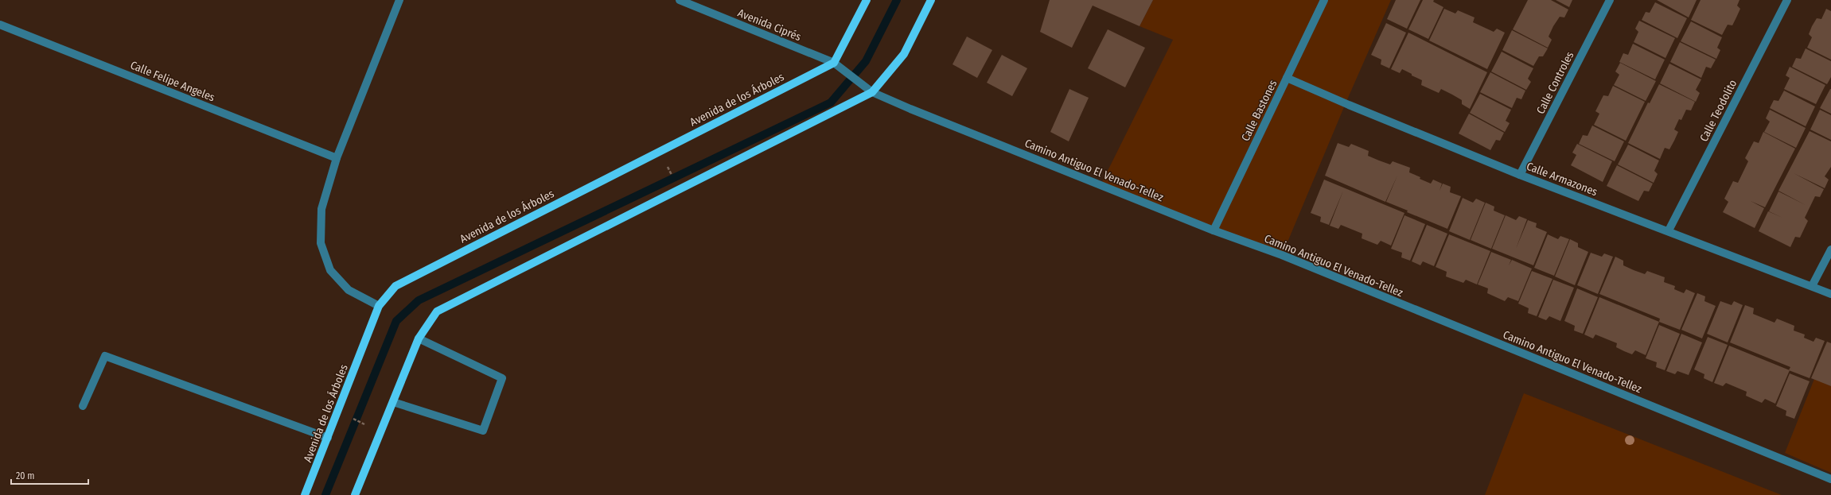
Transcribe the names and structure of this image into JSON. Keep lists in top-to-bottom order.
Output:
{
  "streets": {
    "main road": ["Avenida de los Árboles"],
    "street": [
      "Avenida Ciprés",
      "Calle Felipe Angeles",
      "Calle Controles",
      "Calle Bastones",
      "Calle Teodolito",
      "Camino Antiguo El Venado-Tellez",
      "Calle Armazones"
    ]
  },
  "crossings": [
    ["Avenida Ciprés", "Avenida de los Árboles"],
    ["Avenida Ciprés", "Camino Antiguo El Venado-Tellez"],
    ["Calle Controles", "Calle Armazones"],
    ["Avenida de los Árboles", "Camino Antiguo El Venado-Tellez"],
    ["Calle Bastones", "Camino Antiguo El Venado-Tellez"],
    ["Calle Bastones", "Calle Armazones"],
    ["Calle Teodolito", "Calle Armazones"]
  ],
  "scale_bar": "20 m"
}
